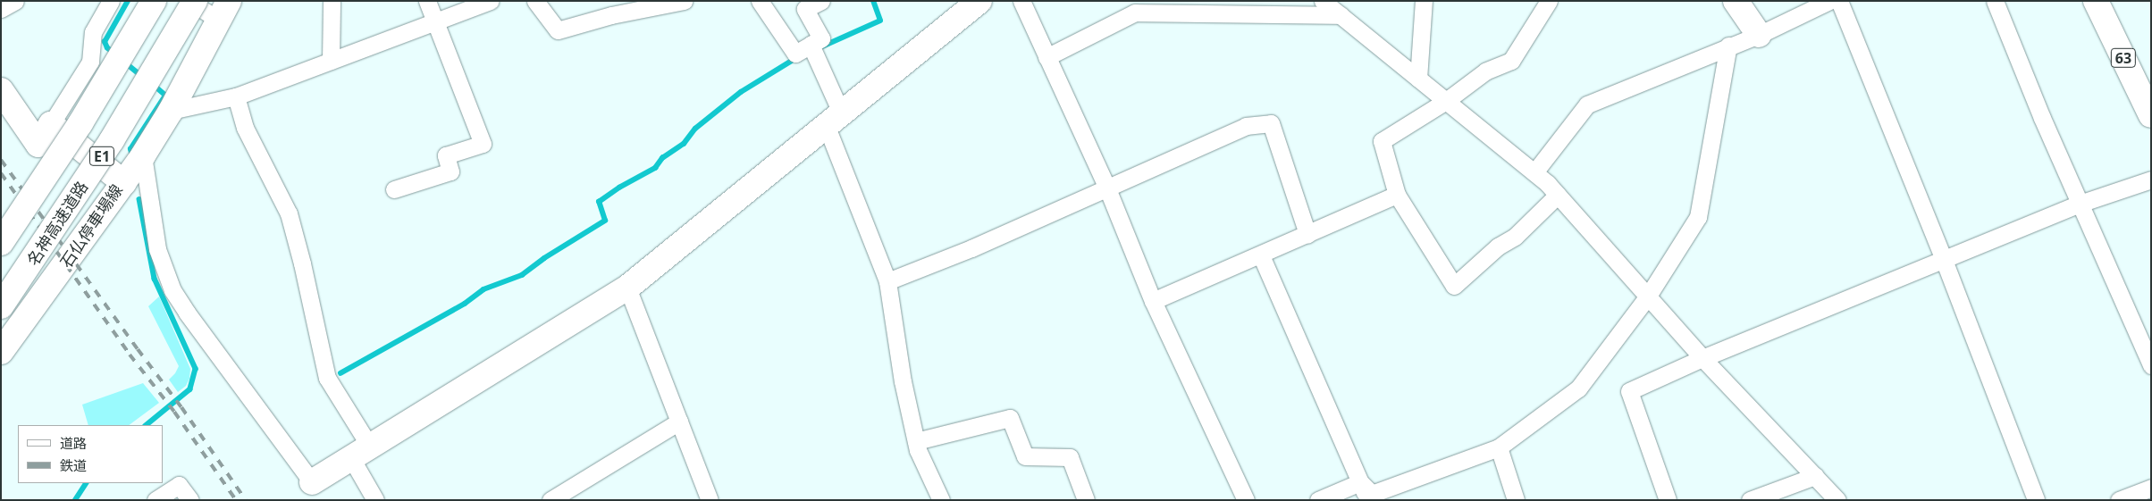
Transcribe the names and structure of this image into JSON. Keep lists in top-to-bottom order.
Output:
{
  "streets": {
    "main road": [
      "63",
      "E1",
      "名神高速道路",
      "石仏停車場線"
    ]
  },
  "legend": ["道路", "鉄道"]
}
